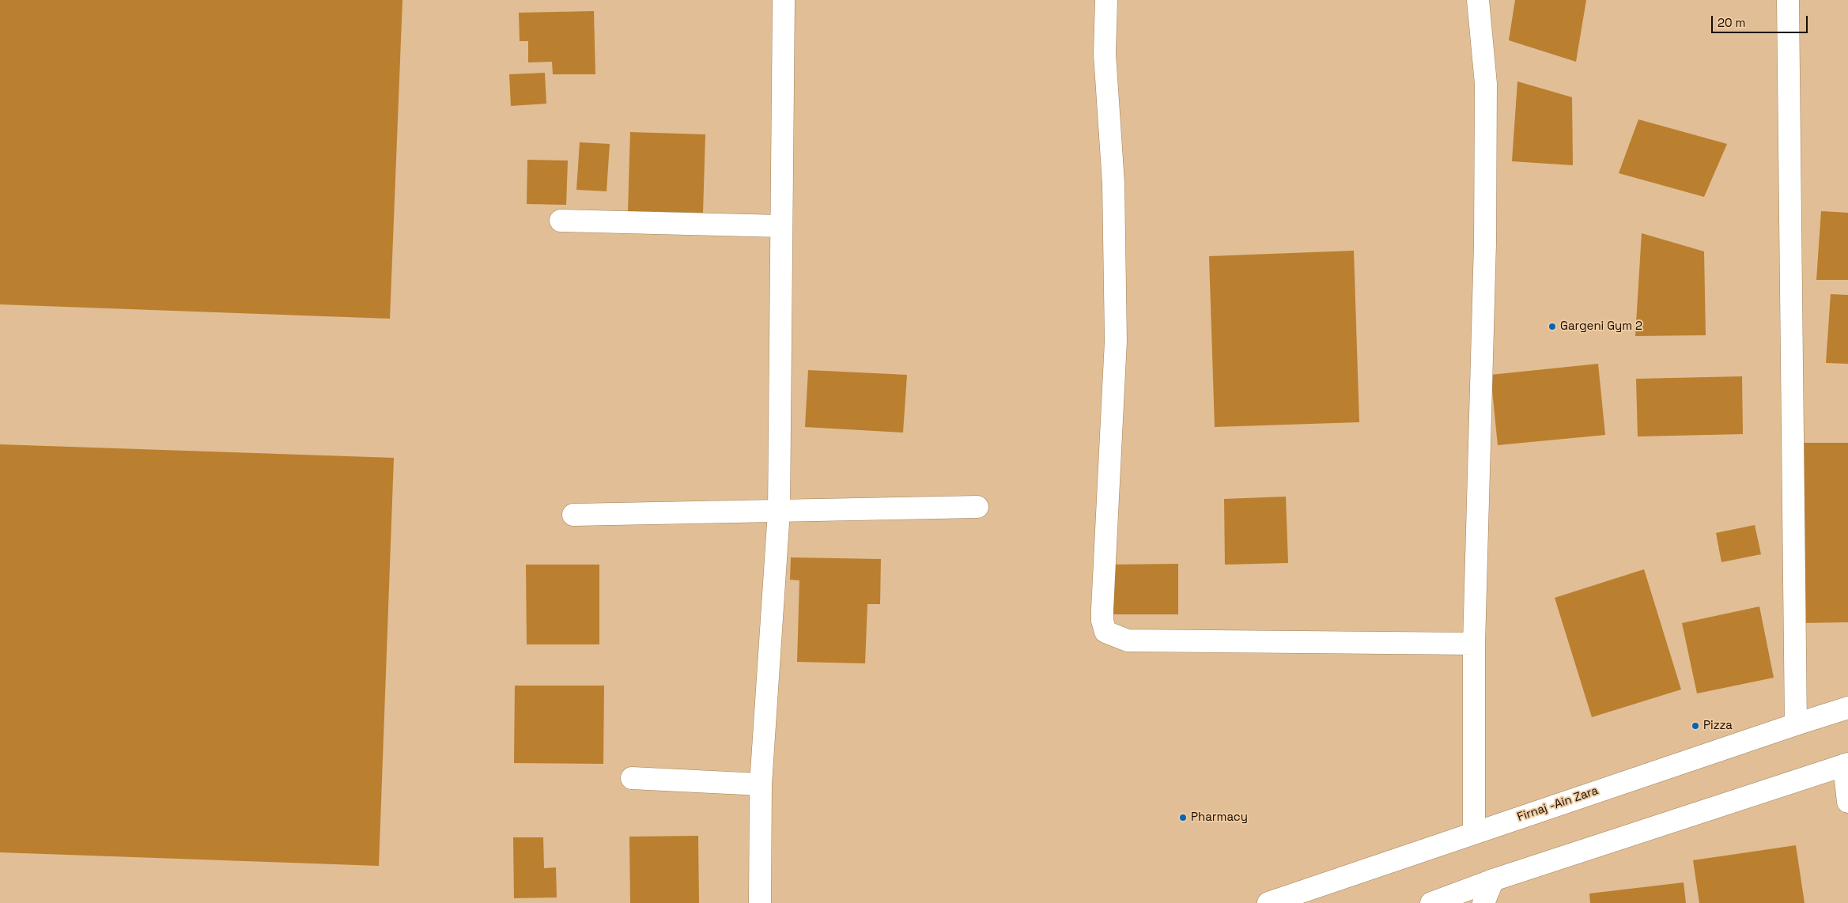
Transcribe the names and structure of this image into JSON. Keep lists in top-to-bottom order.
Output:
{
  "streets": {
    "street": ["Firnaj -Ain Zara"]
  },
  "places": ["Gargeni Gym 2", "Pizza", "Pharmacy"],
  "scale_bar": "20 m"
}
